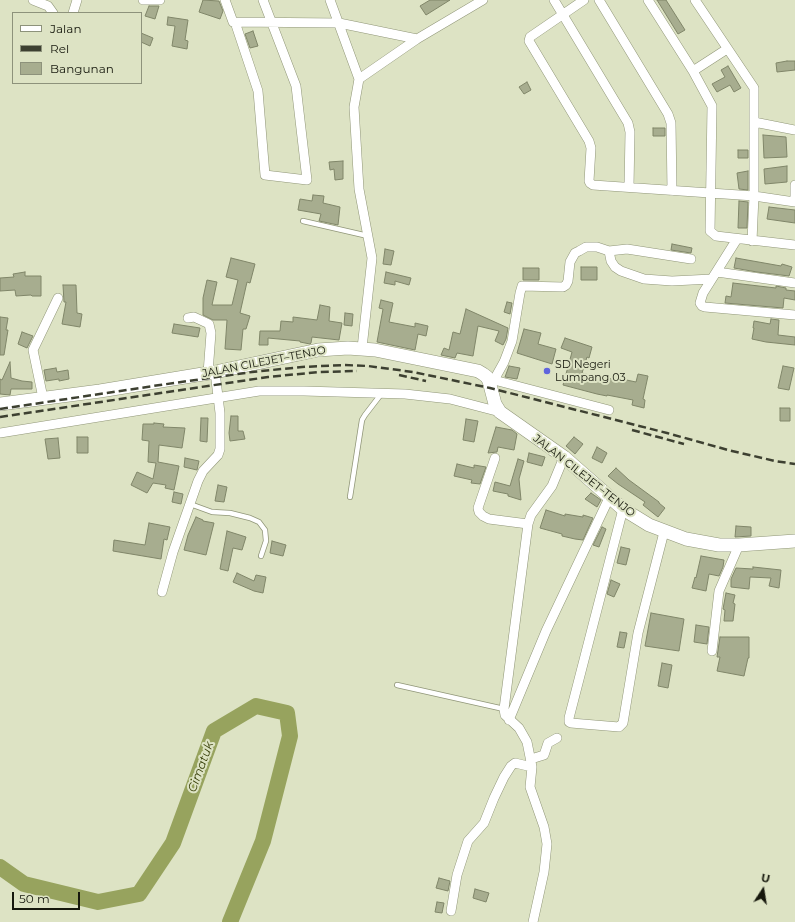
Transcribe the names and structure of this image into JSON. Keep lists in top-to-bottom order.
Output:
{
  "streets": {
    "main road": ["JALAN CILEJET–TENJO"]
  },
  "water": ["Cimatuk"],
  "places": ["SD Negeri Lumpang 03"],
  "legend": ["Jalan", "Rel", "Bangunan"],
  "scale_bar": "50 m",
  "north": "top"
}
